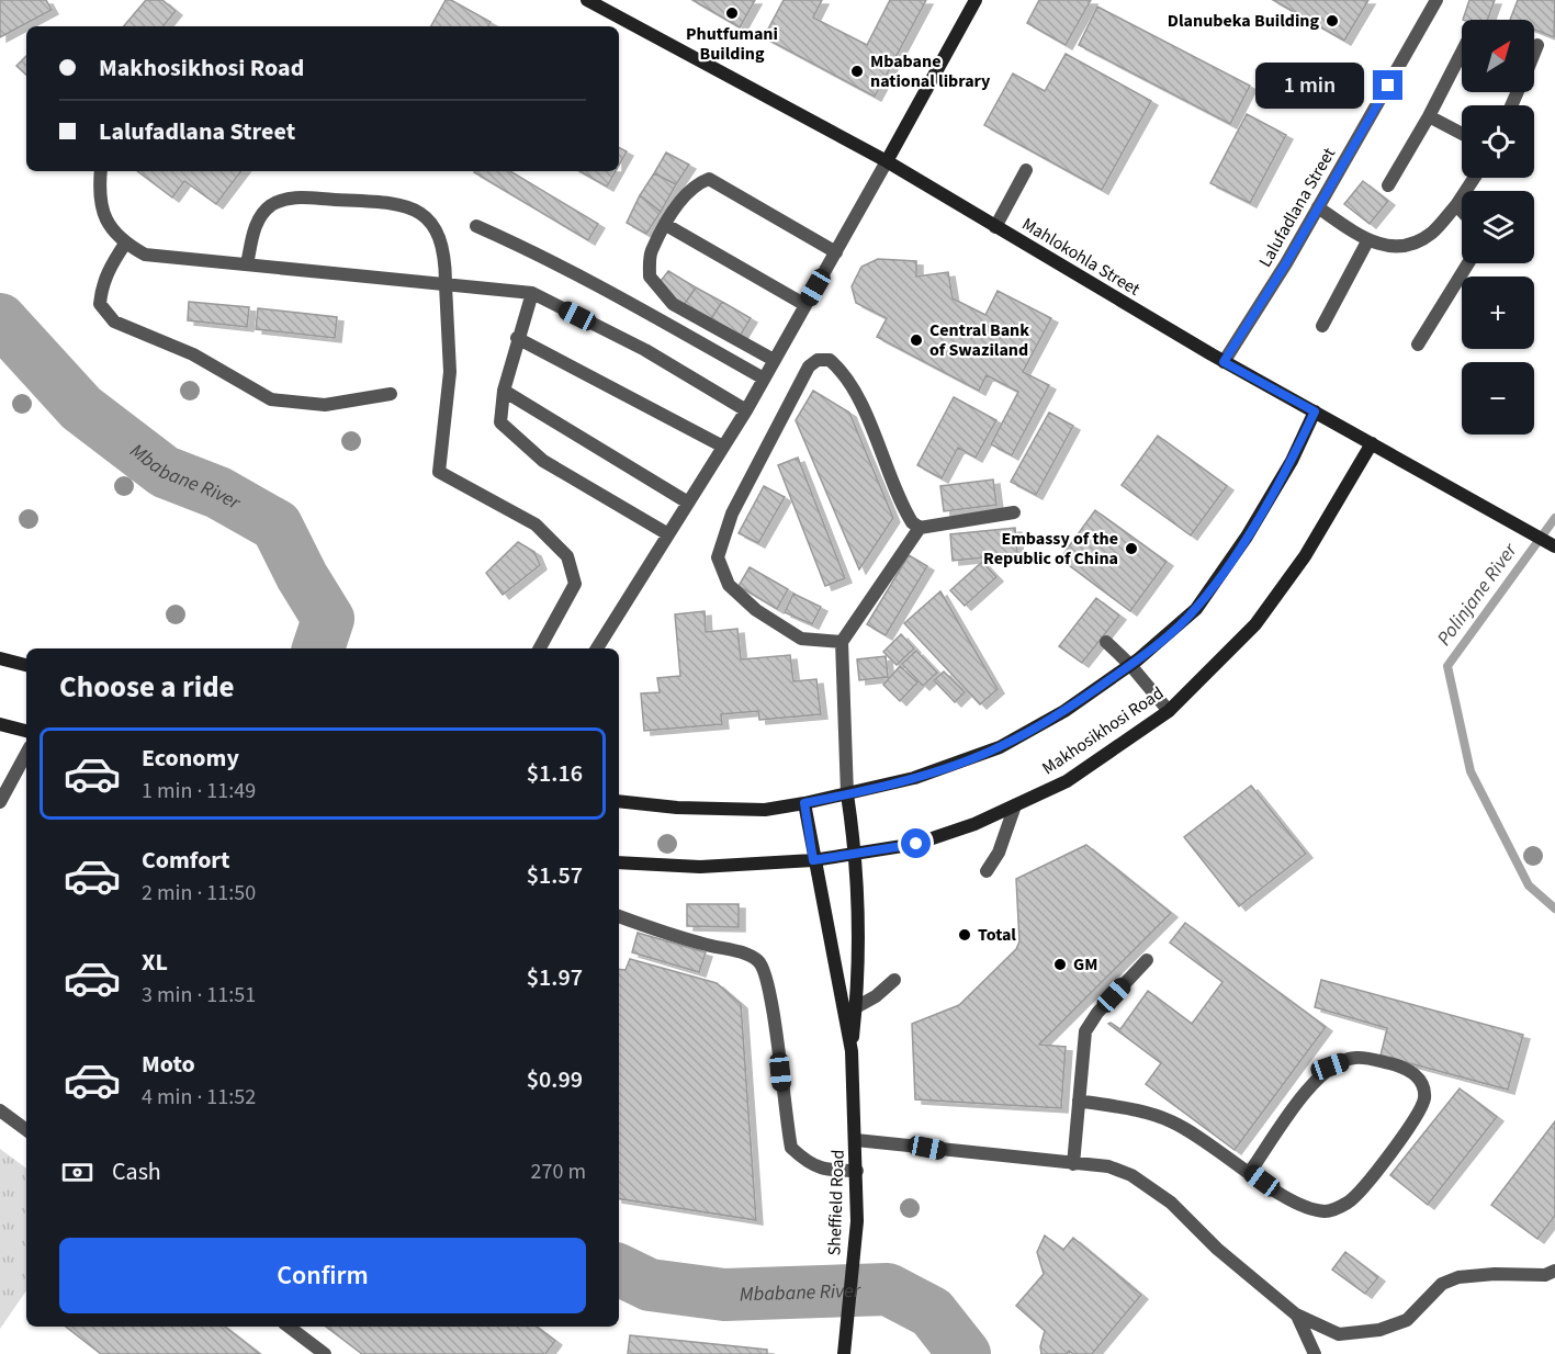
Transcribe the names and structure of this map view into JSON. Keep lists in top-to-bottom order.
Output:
{
  "streets": {
    "main road": ["Mahlokohla Street", "Makhosikhosi Road", "Sheffield Road"],
    "street": ["Lalufadlana Street"]
  },
  "crossings": [
    ["Lalufadlana Street", "Mahlokohla Street"],
    ["Mahlokohla Street", "Makhosikhosi Road"],
    ["Makhosikhosi Road", "Sheffield Road"]
  ],
  "water": ["Mbabane River", "Polinjane River"],
  "places": [
    "Phutfumani Building",
    "Dlanubeka Building",
    "Mbabane national library",
    "Central Bank of Swaziland",
    "Embassy of the Republic of China",
    "Total",
    "GM"
  ],
  "north": "top right",
  "page": {
    "map_buttons": ["+", "−"],
    "banner": ["Makhosikhosi Road", "Lalufadlana Street"],
    "bubble": "1 min",
    "heading": "Choose a ride",
    "list": [
      {
        "name": "Economy",
        "note": "1 min · 11:49",
        "value": "$1.16"
      },
      {
        "name": "Comfort",
        "note": "2 min · 11:50",
        "value": "$1.57"
      },
      {
        "name": "XL",
        "note": "3 min · 11:51",
        "value": "$1.97"
      },
      {
        "name": "Moto",
        "note": "4 min · 11:52",
        "value": "$0.99"
      }
    ],
    "pay": ["Cash", "270 m"],
    "buttons": "Confirm"
  }
}
